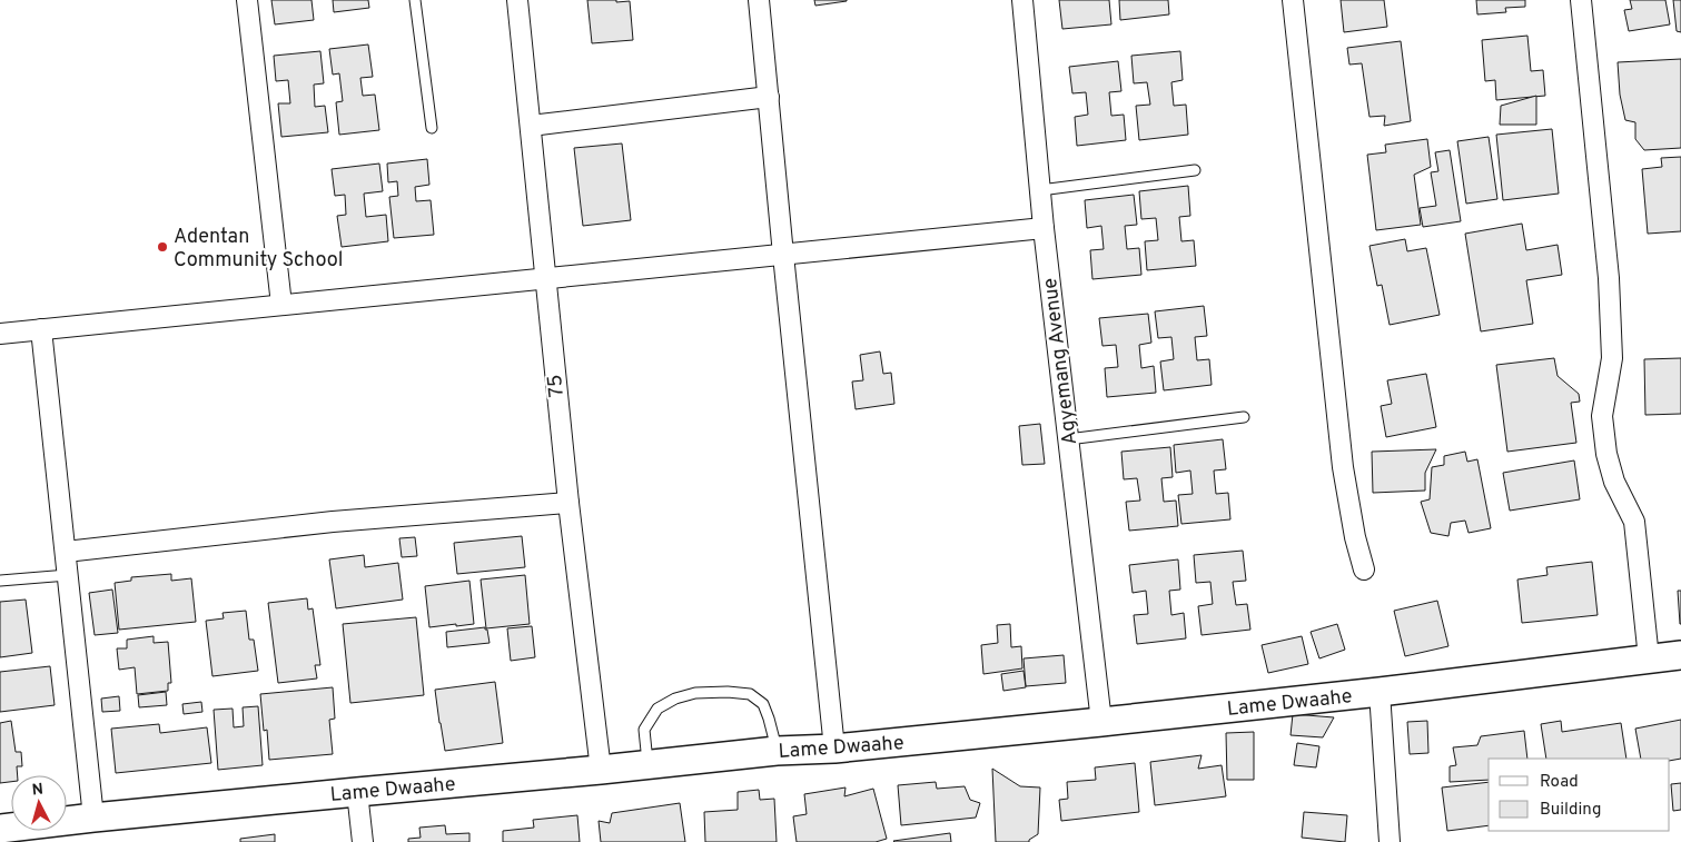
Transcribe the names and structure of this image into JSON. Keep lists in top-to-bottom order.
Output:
{
  "streets": {
    "street": ["Agyemang Avenue", "75", "Lame Dwaahe"]
  },
  "crossings": [
    ["Agyemang Avenue", "Lame Dwaahe"],
    ["75", "Lame Dwaahe"]
  ],
  "places": ["Adentan Community School"],
  "legend": ["Road", "Building"],
  "north": "top"
}
